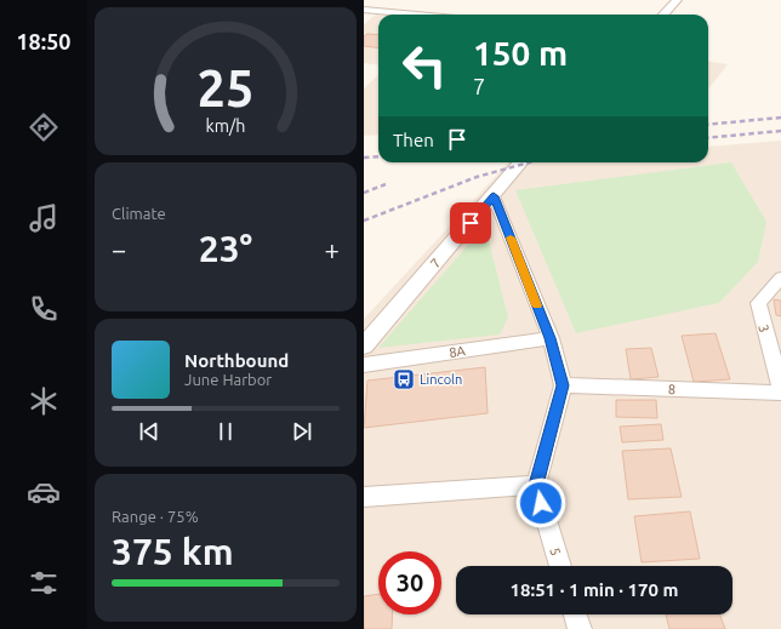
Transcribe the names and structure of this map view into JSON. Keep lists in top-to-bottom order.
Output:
{
  "streets": {
    "street": [
      "7",
      "3",
      "8A",
      "8",
      "5"
    ]
  },
  "places": {
    "bus stop": ["Lincoln"]
  },
  "page": {
    "tabs": "18:50",
    "turn": ["150 m", "7"],
    "then": "Then",
    "tile": [
      "Climate",
      ["Range · 75%", "375 km"]
    ],
    "heat": ["−", "23°", "+"],
    "song": ["Northbound", "June Harbor"],
    "limit": "30",
    "trip": "18:51 · 1 min · 170 m",
    "gauge": ["25", "km/h"]
  }
}
